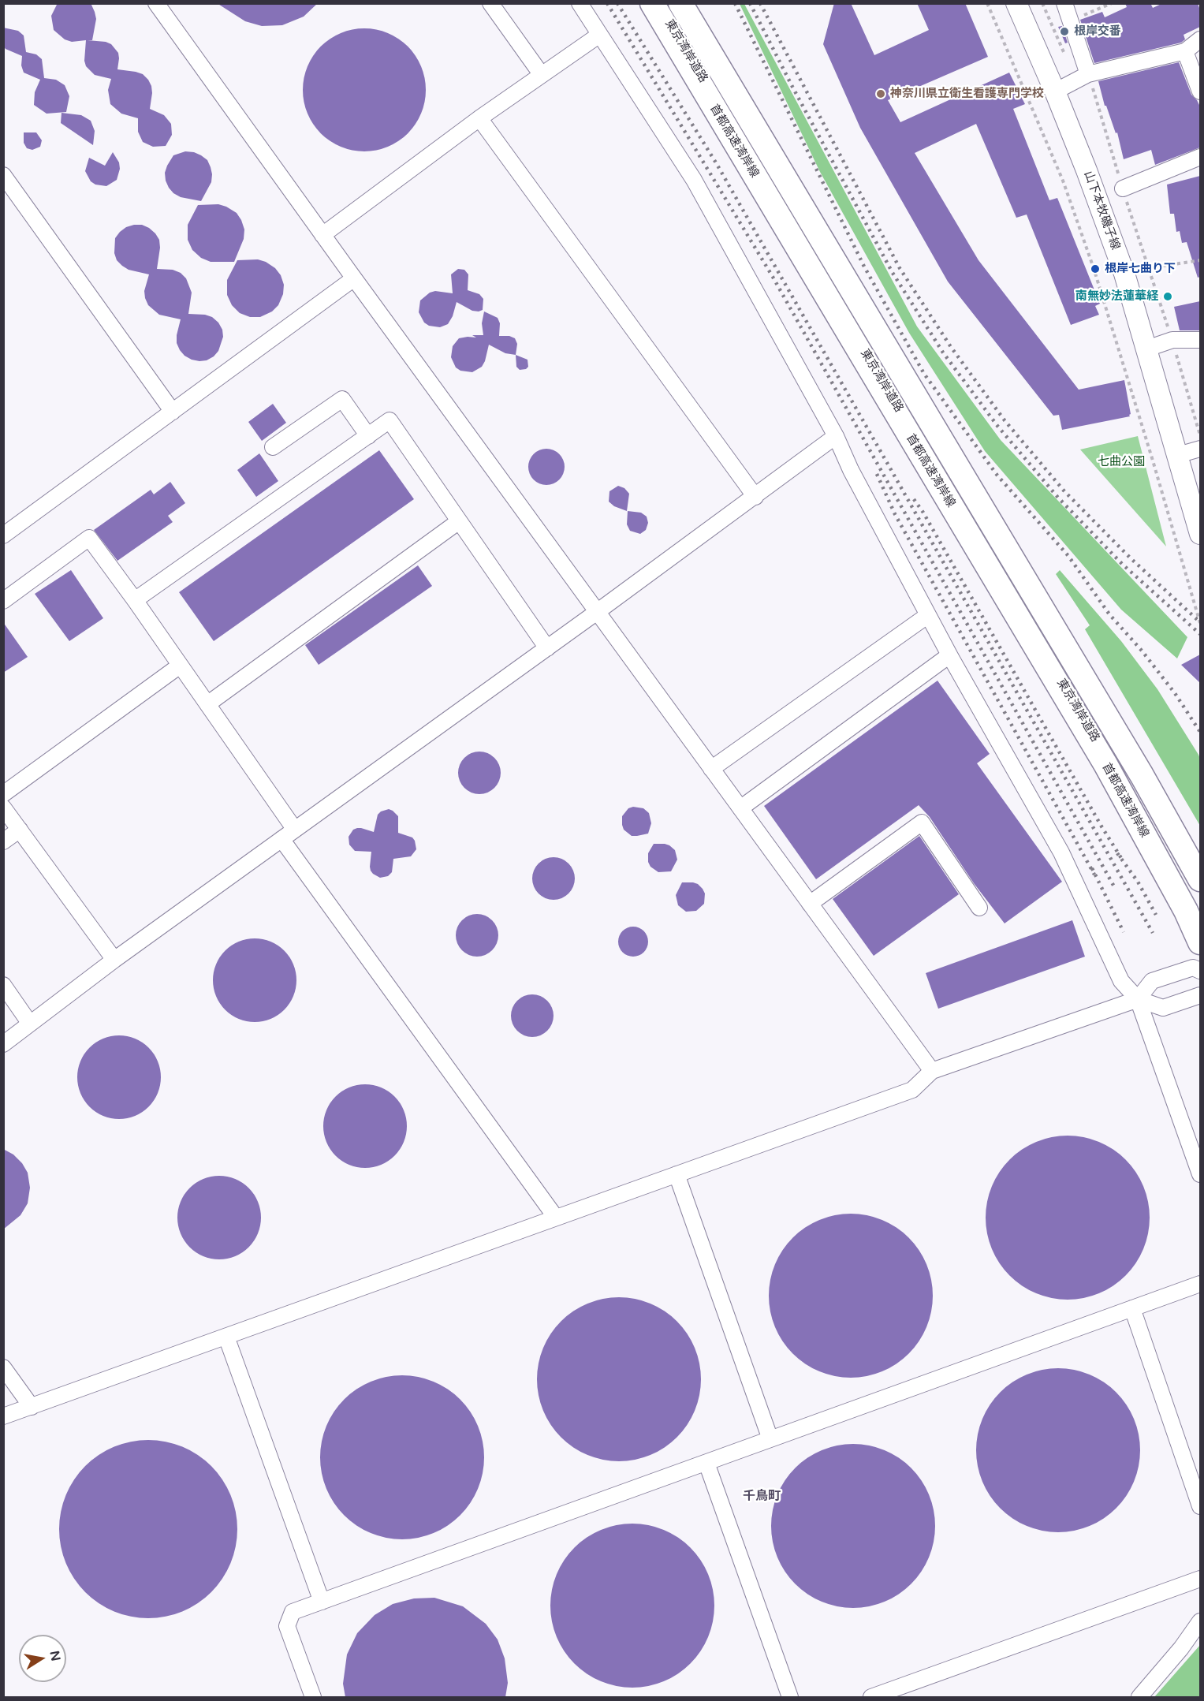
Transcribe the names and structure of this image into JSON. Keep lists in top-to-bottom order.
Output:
{
  "streets": {
    "highway": ["東京湾岸道路", "首都高速湾岸線"],
    "main road": ["山下本牧磯子線"]
  },
  "districts": ["千鳥町"],
  "parks": ["七曲公園"],
  "places": [
    "根岸交番",
    "神奈川県立衛生看護専門学校",
    "根岸七曲り下",
    "南無妙法蓮華経"
  ],
  "north": "right"
}
